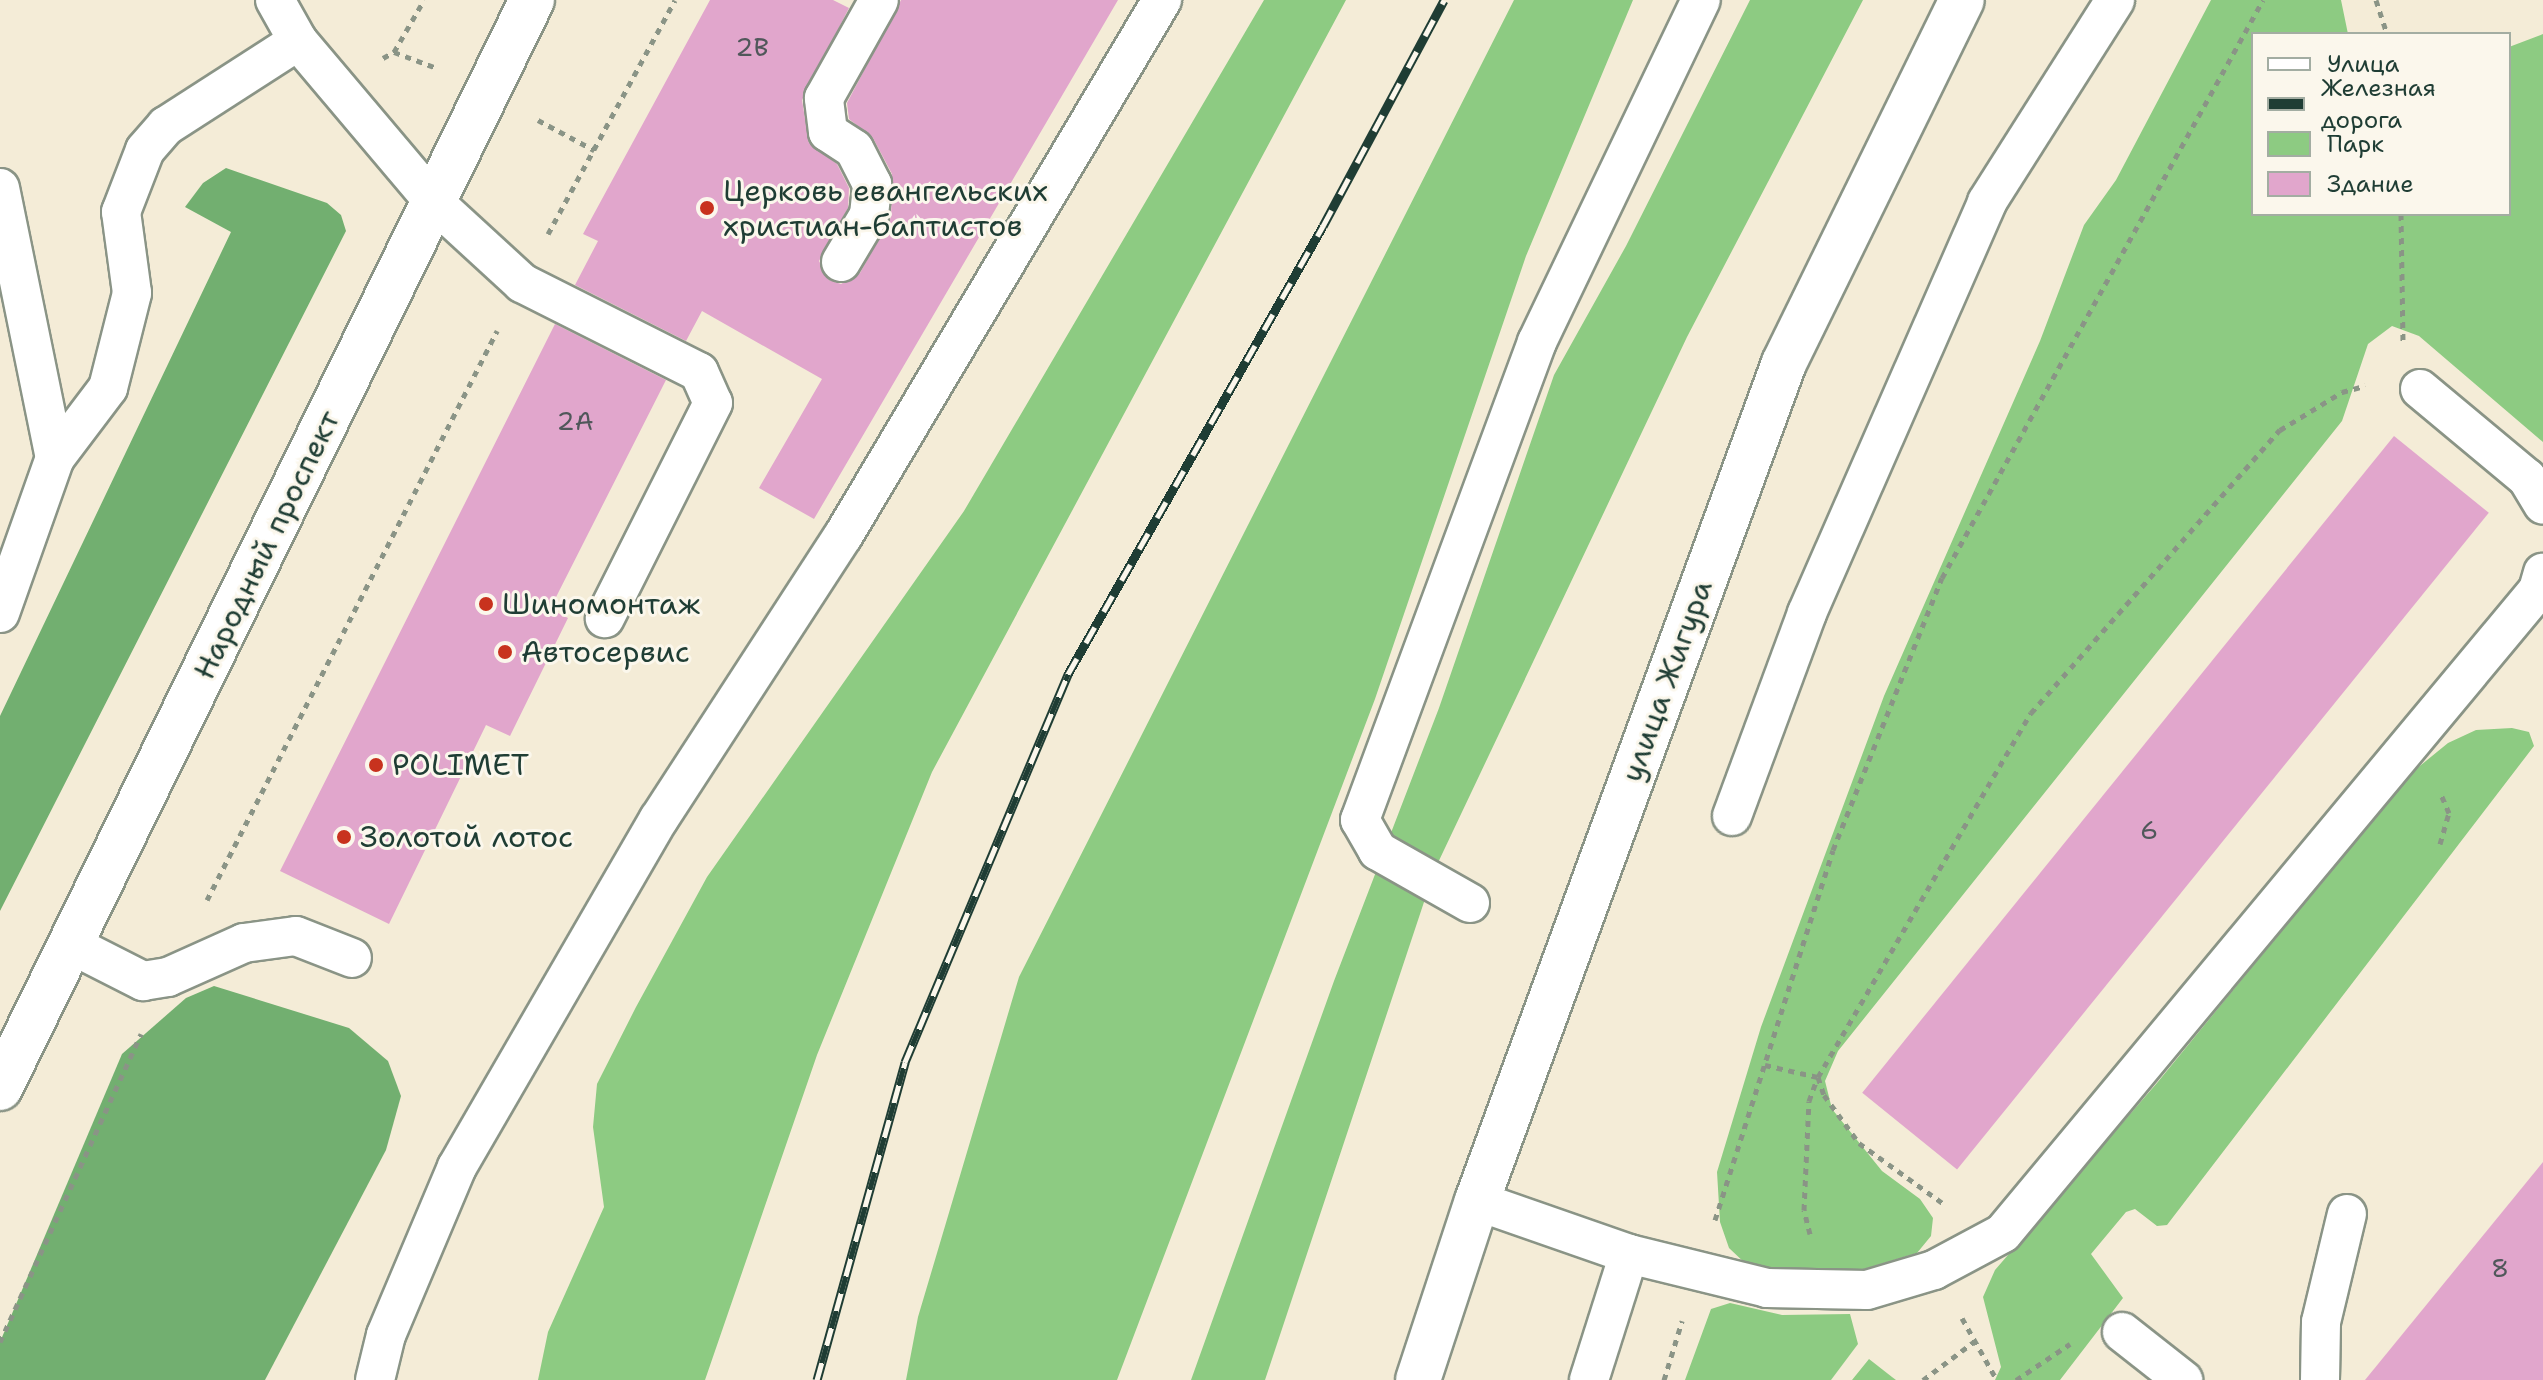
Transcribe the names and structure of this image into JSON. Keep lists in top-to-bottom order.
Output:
{
  "streets": {
    "main road": ["Народный проспект", "улица Жигура"]
  },
  "places": [
    "Церковь евангельских христиан-баптистов",
    "Шиномонтаж",
    "Автосервис",
    "POLIMET",
    "Золотой лотос"
  ],
  "house_numbers": [
    "2В",
    "2А",
    "6",
    "8"
  ],
  "legend": [
    "Улица",
    "Железная дорога",
    "Парк",
    "Здание"
  ]
}
